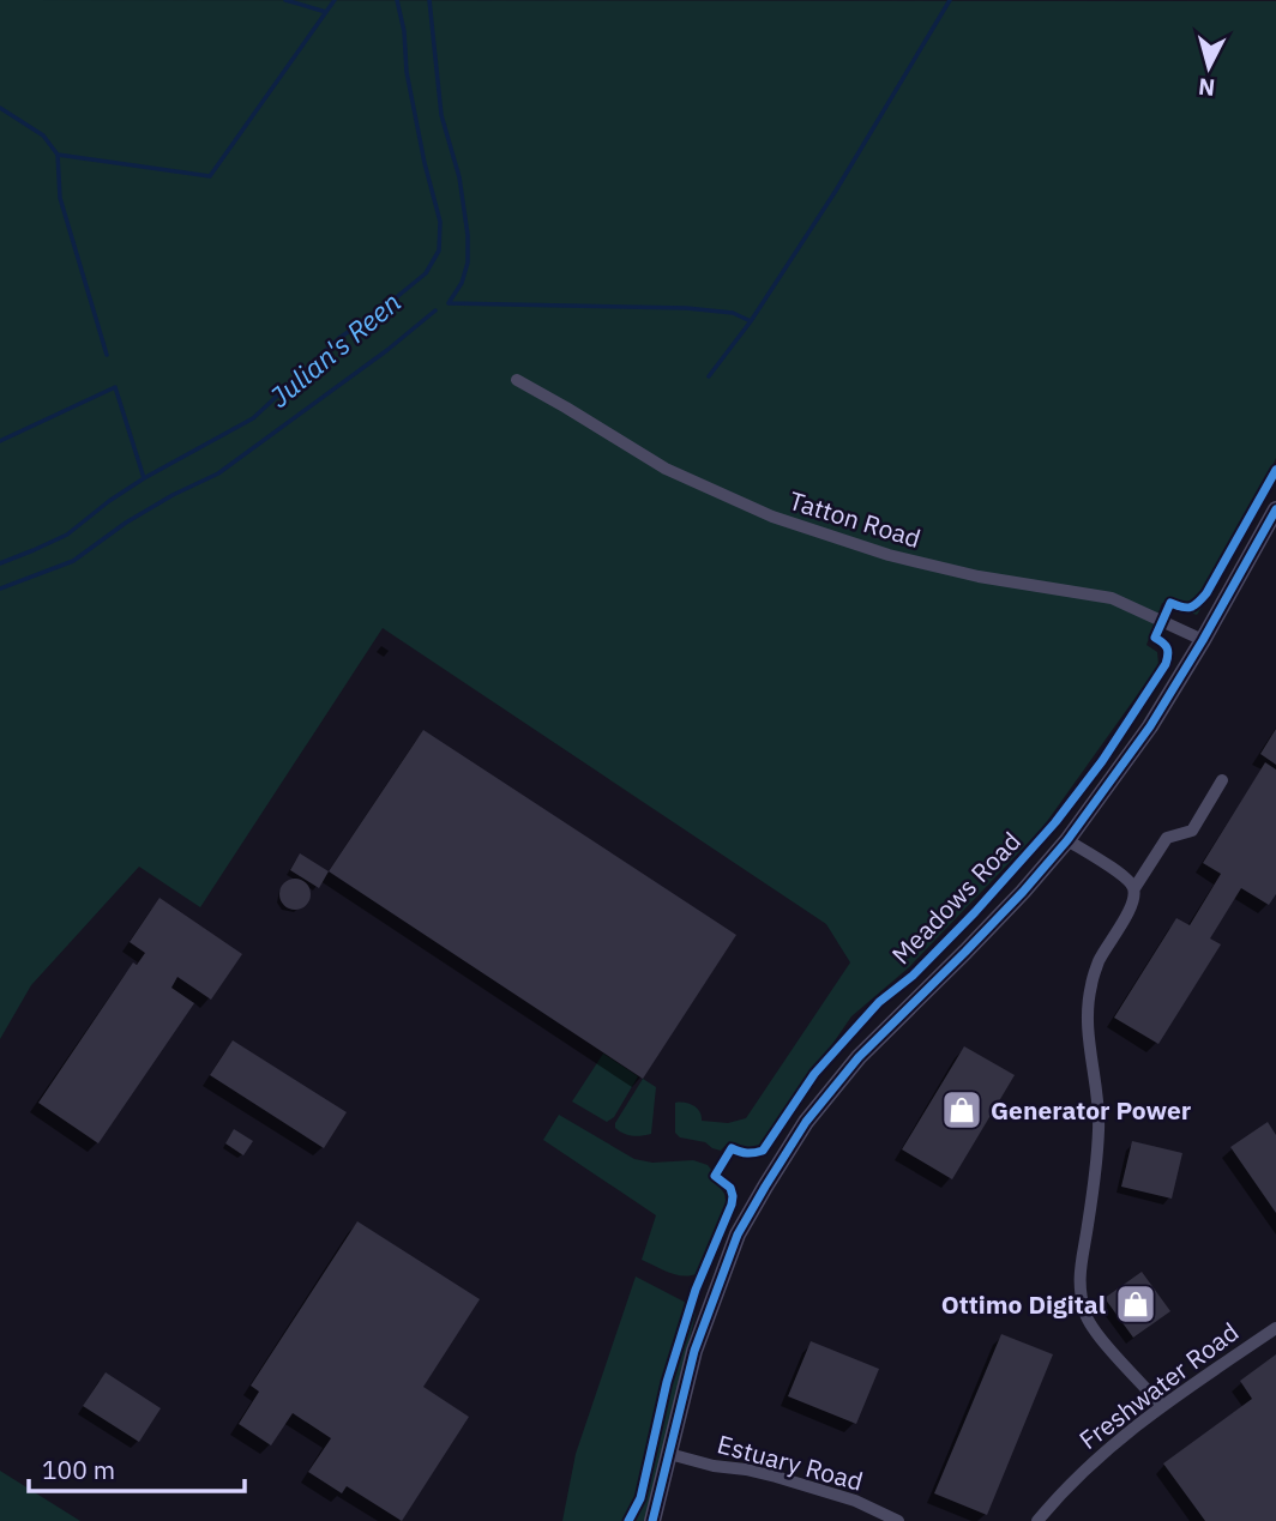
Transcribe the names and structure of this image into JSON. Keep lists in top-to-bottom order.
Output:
{
  "streets": {
    "street": [
      "Tatton Road",
      "Meadows Road",
      "Freshwater Road",
      "Estuary Road"
    ]
  },
  "crossings": [
    ["Tatton Road", "Meadows Road"],
    ["Meadows Road", "Estuary Road"]
  ],
  "water": ["Julian's Reen"],
  "places": {
    "shop": ["Generator Power", "Ottimo Digital"]
  },
  "scale_bar": "100 m",
  "north": "bottom"
}
